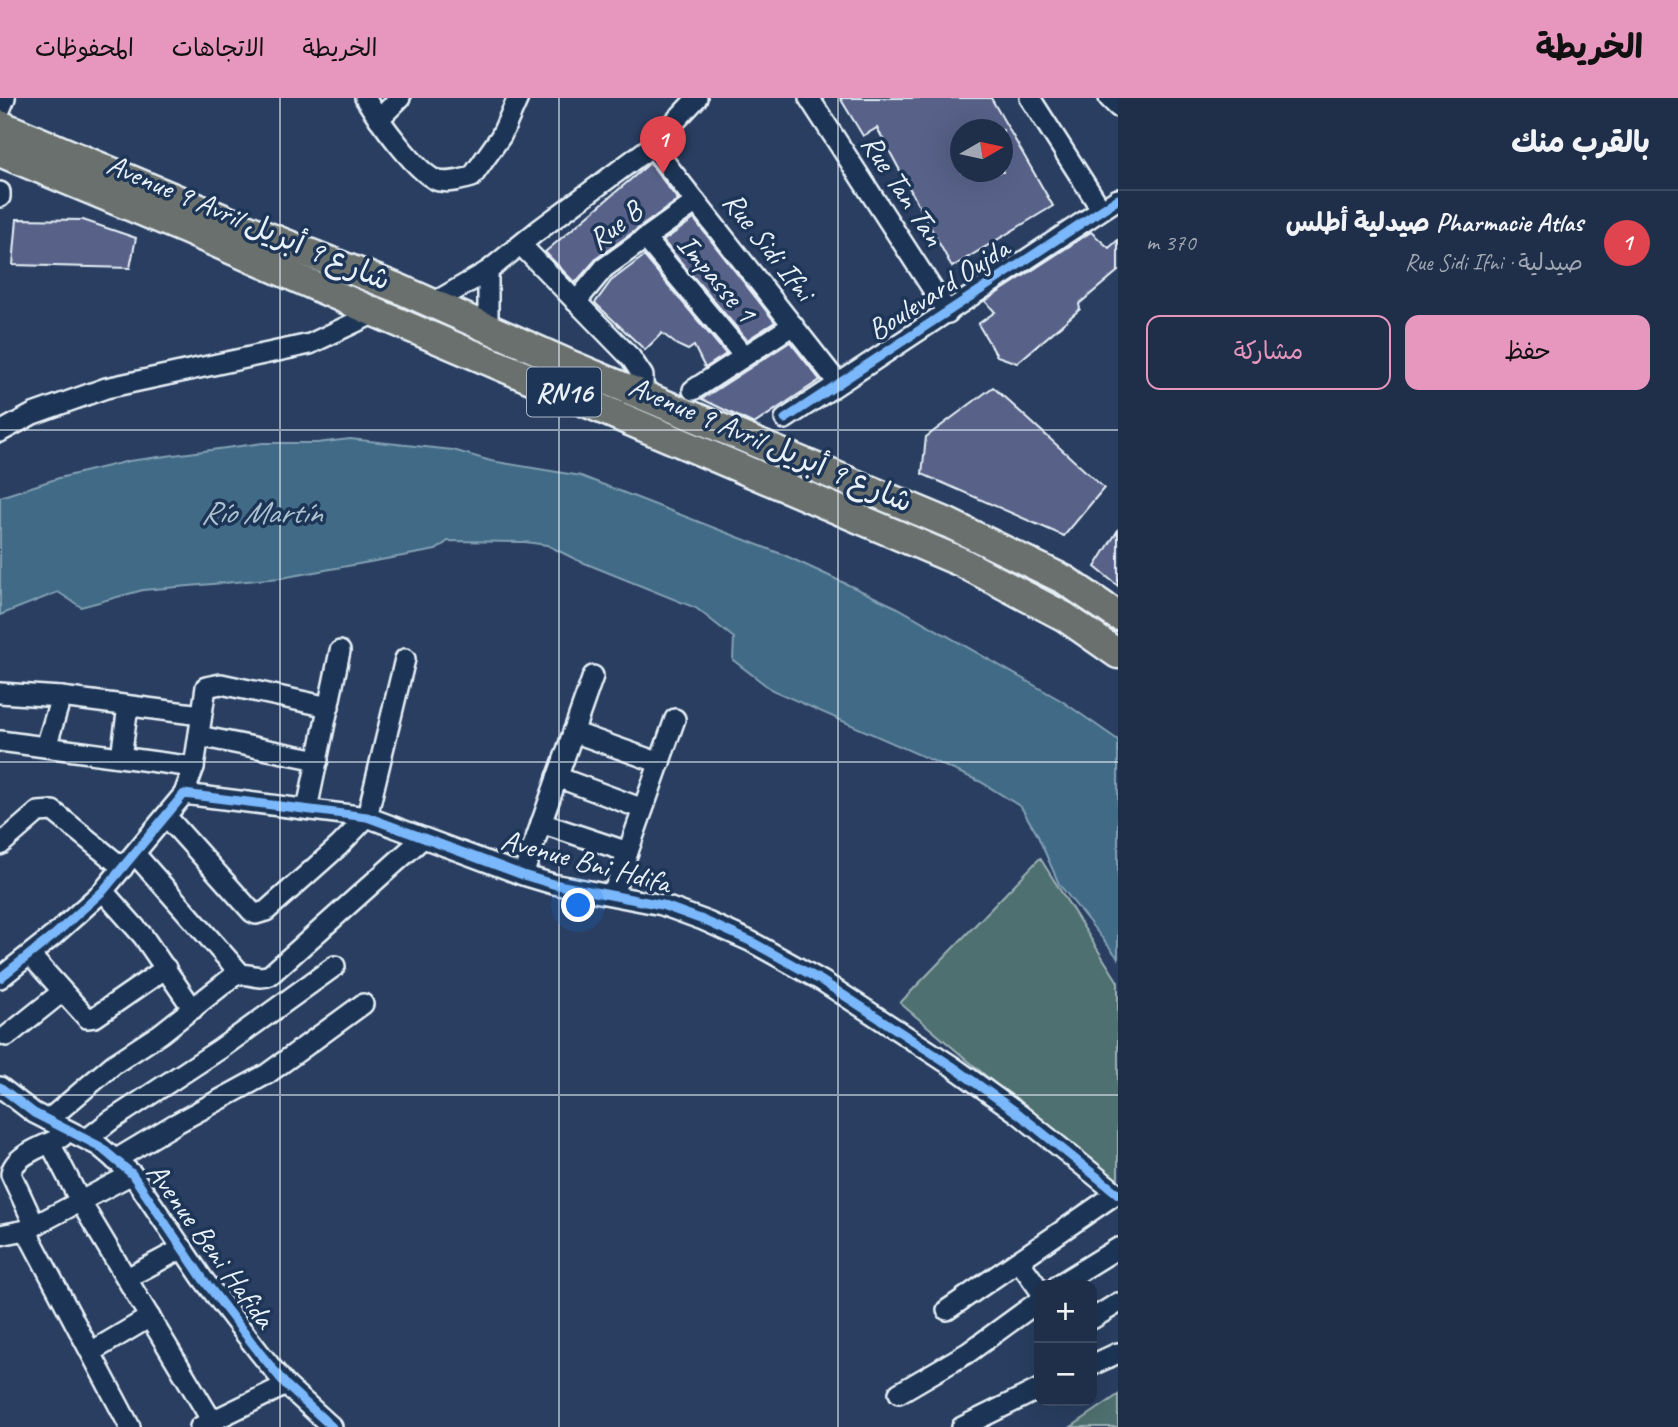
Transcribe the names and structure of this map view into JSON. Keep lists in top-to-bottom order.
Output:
{
  "streets": {
    "highway": ["Avenue 9 Avril شارع 9 أبريل", "RN16"],
    "street": [
      "Rue Tan Tan",
      "Rue B",
      "Rue Sidi Ifni",
      "Impasse 1",
      "Boulevard Oujda",
      "Avenue Bni Hdifa",
      "Avenue Beni Hafida"
    ]
  },
  "crossings": [
    ["Rue Tan Tan", "Boulevard Oujda"],
    ["Rue B", "Rue Sidi Ifni"],
    ["Rue B", "Impasse 1"],
    ["Rue Sidi Ifni", "Boulevard Oujda"]
  ],
  "water": ["Río Martín"],
  "north": "right",
  "page": {
    "header": "الخريطة",
    "nav": ["الخريطة", "الاتجاهات", "المحفوظات"],
    "heading": "بالقرب منك",
    "pins": "1",
    "list": [
      {
        "mark": "1",
        "name": "Pharmacie Atlas صيدلية أطلس",
        "note": "صيدلية · Rue Sidi Ifni",
        "value": "370 m"
      }
    ],
    "buttons": ["حفظ", "مشاركة"],
    "map_buttons": ["+", "−"]
  }
}
